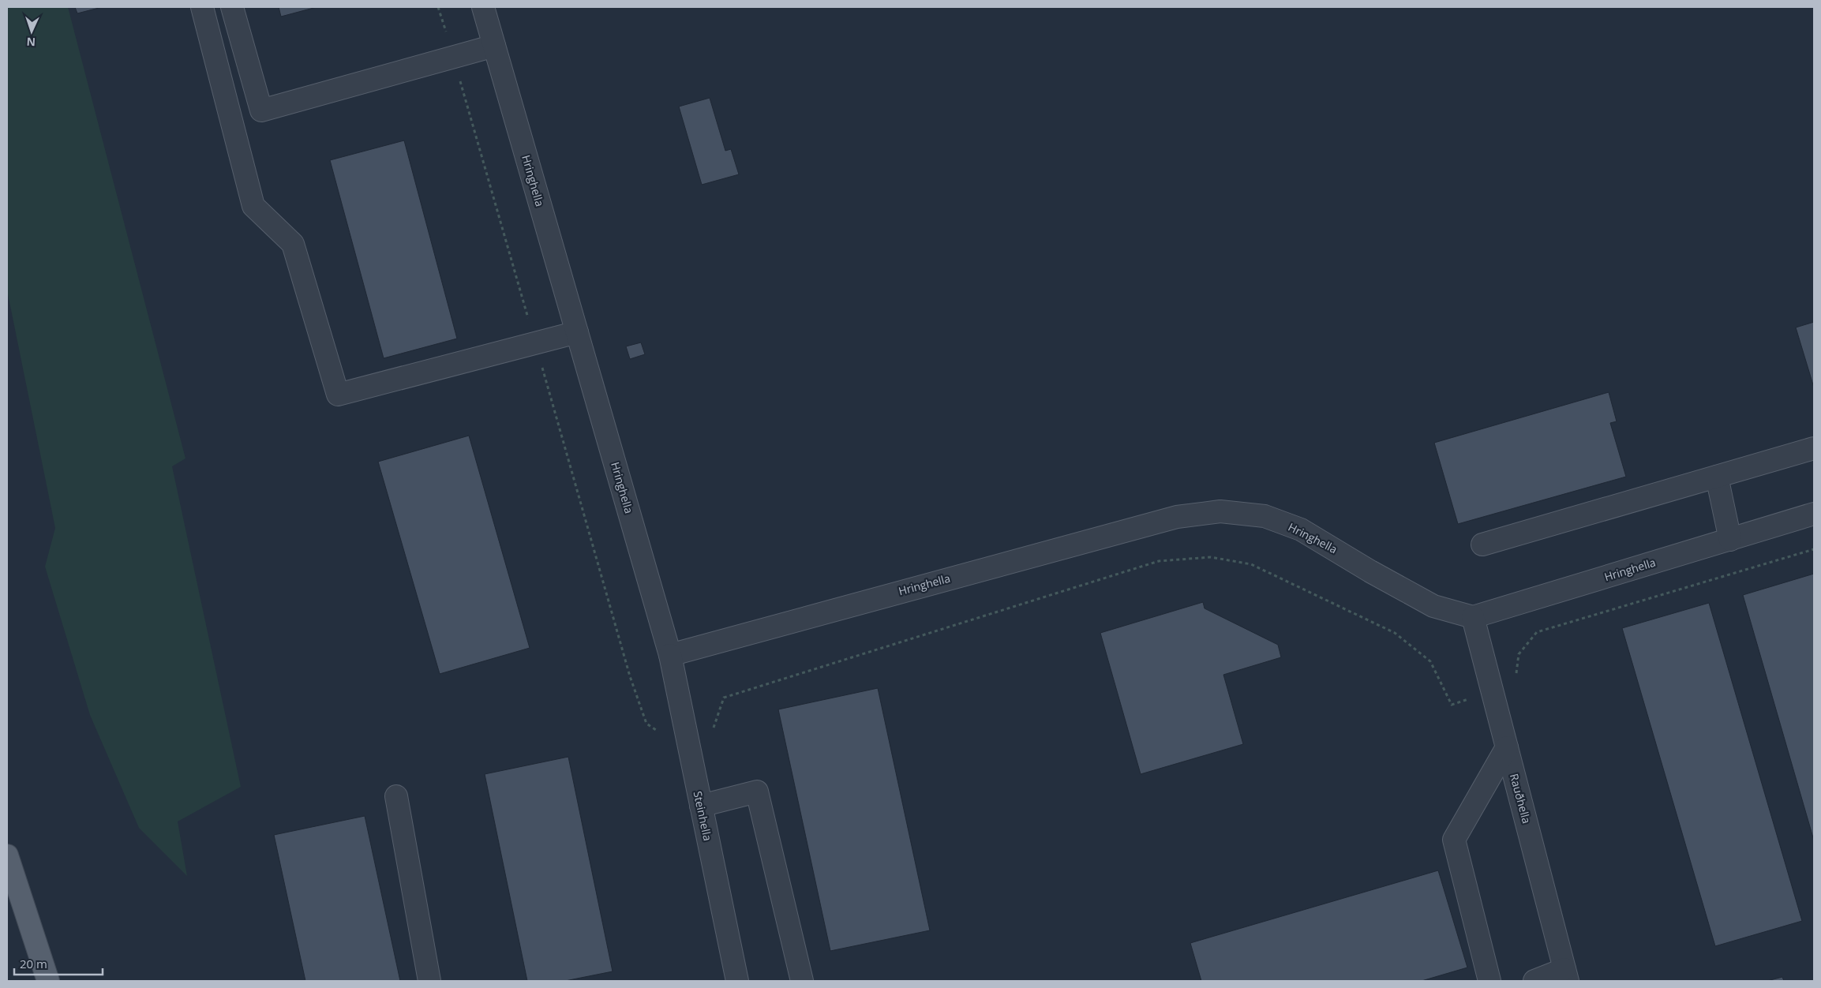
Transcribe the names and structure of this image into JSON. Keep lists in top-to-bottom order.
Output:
{
  "streets": {
    "street": ["Hringhella", "Rauðhella", "Steinhella"]
  },
  "crossings": [
    ["Hringhella", "Rauðhella"],
    ["Hringhella", "Steinhella"]
  ],
  "scale_bar": "20 m",
  "north": "bottom"
}
